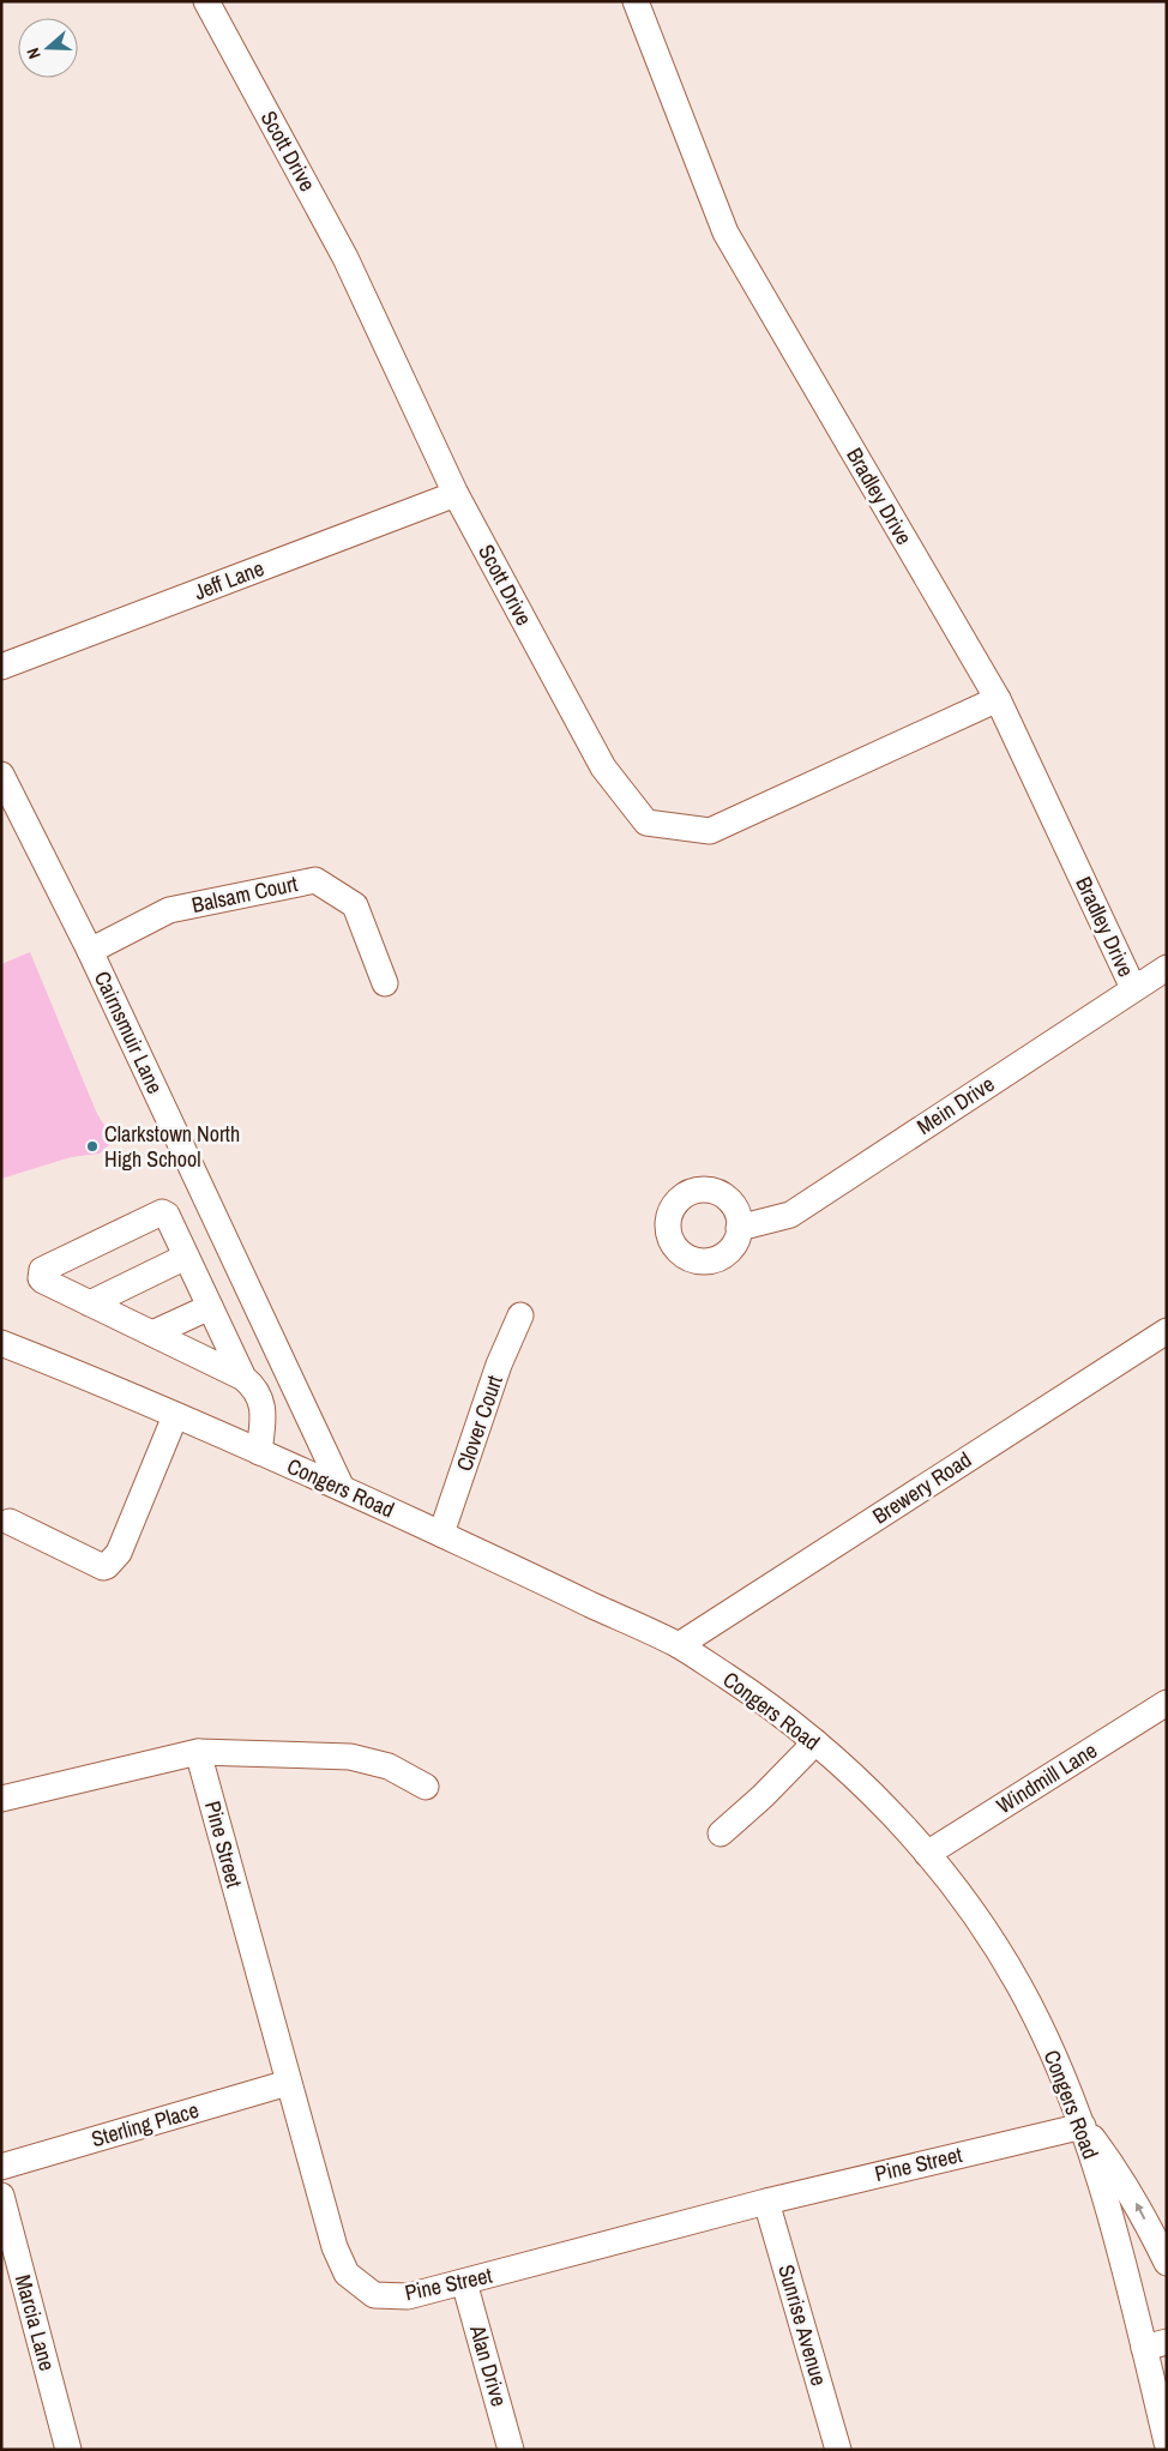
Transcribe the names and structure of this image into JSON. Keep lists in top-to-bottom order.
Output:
{
  "streets": {
    "street": [
      "Scott Drive",
      "Bradley Drive",
      "Jeff Lane",
      "Balsam Court",
      "Cairnsmuir Lane",
      "Mein Drive",
      "Clover Court",
      "Congers Road",
      "Brewery Road",
      "Windmill Lane",
      "Pine Street",
      "Sterling Place",
      "Marcia Lane",
      "Sunrise Avenue",
      "Alan Drive"
    ]
  },
  "crossings": [
    ["Scott Drive", "Bradley Drive"],
    ["Scott Drive", "Jeff Lane"],
    ["Bradley Drive", "Mein Drive"],
    ["Balsam Court", "Cairnsmuir Lane"],
    ["Cairnsmuir Lane", "Congers Road"],
    ["Clover Court", "Congers Road"],
    ["Congers Road", "Brewery Road"],
    ["Congers Road", "Windmill Lane"],
    ["Congers Road", "Pine Street"],
    ["Pine Street", "Sterling Place"],
    ["Pine Street", "Sunrise Avenue"],
    ["Pine Street", "Alan Drive"]
  ],
  "places": ["Clarkstown North High School"],
  "north": "left"
}
